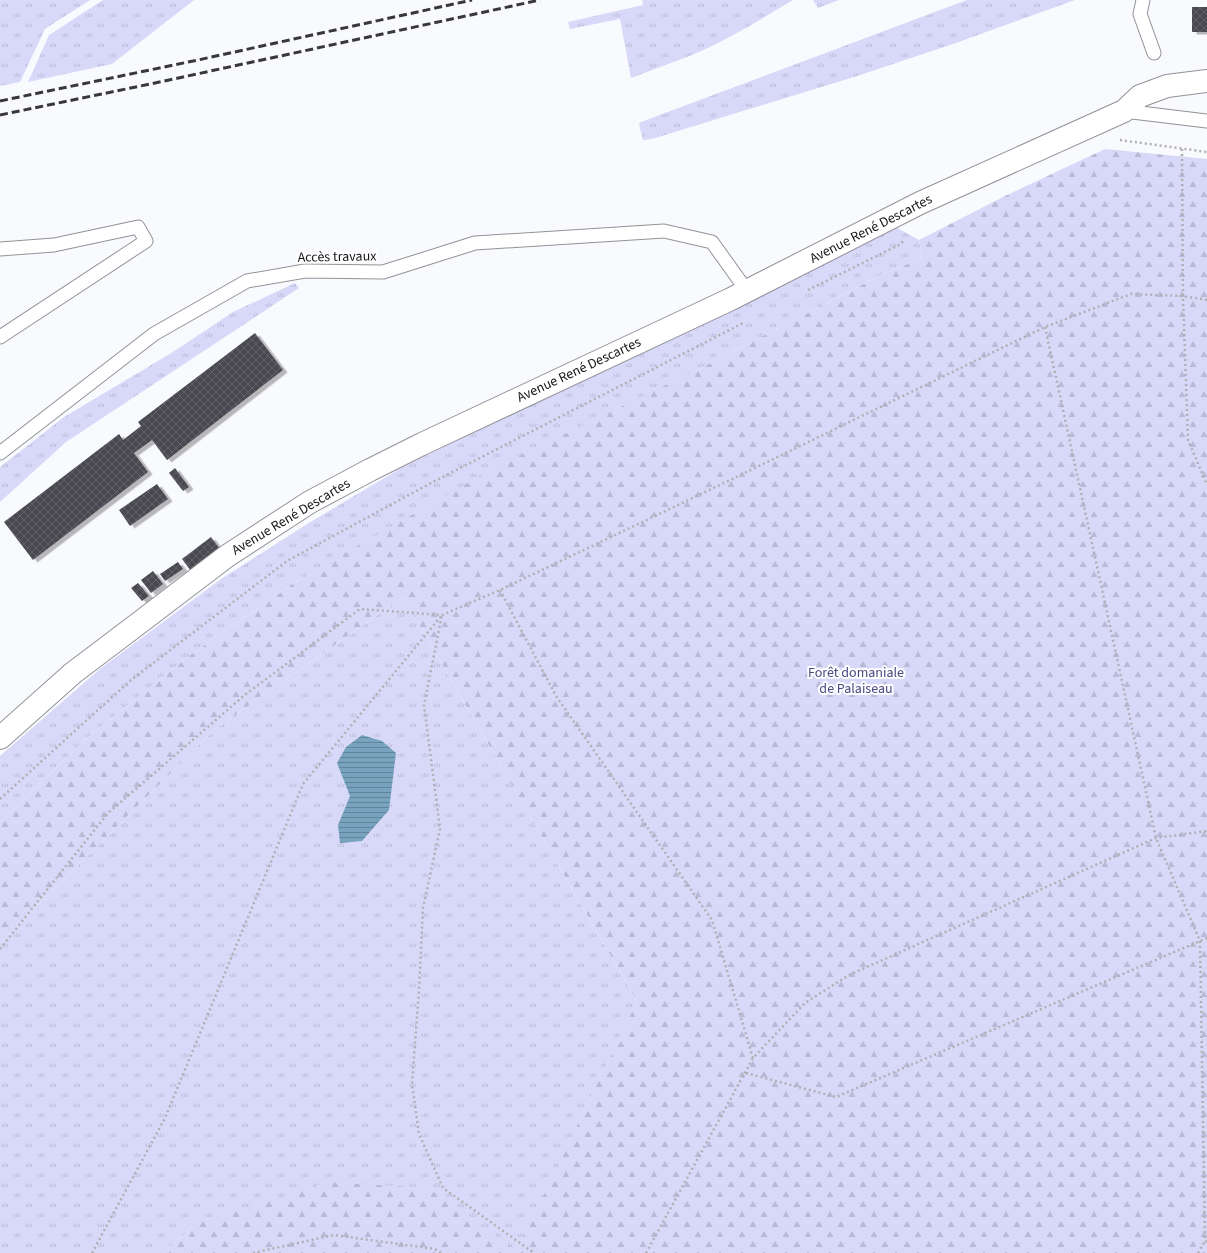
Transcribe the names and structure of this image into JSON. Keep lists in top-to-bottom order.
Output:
{
  "streets": {
    "street": ["Avenue René Descartes"],
    "lane": ["Accès travaux"]
  },
  "crossings": [
    ["Avenue René Descartes", "Accès travaux"]
  ],
  "parks": ["Forêt domaniale de Palaiseau"]
}
